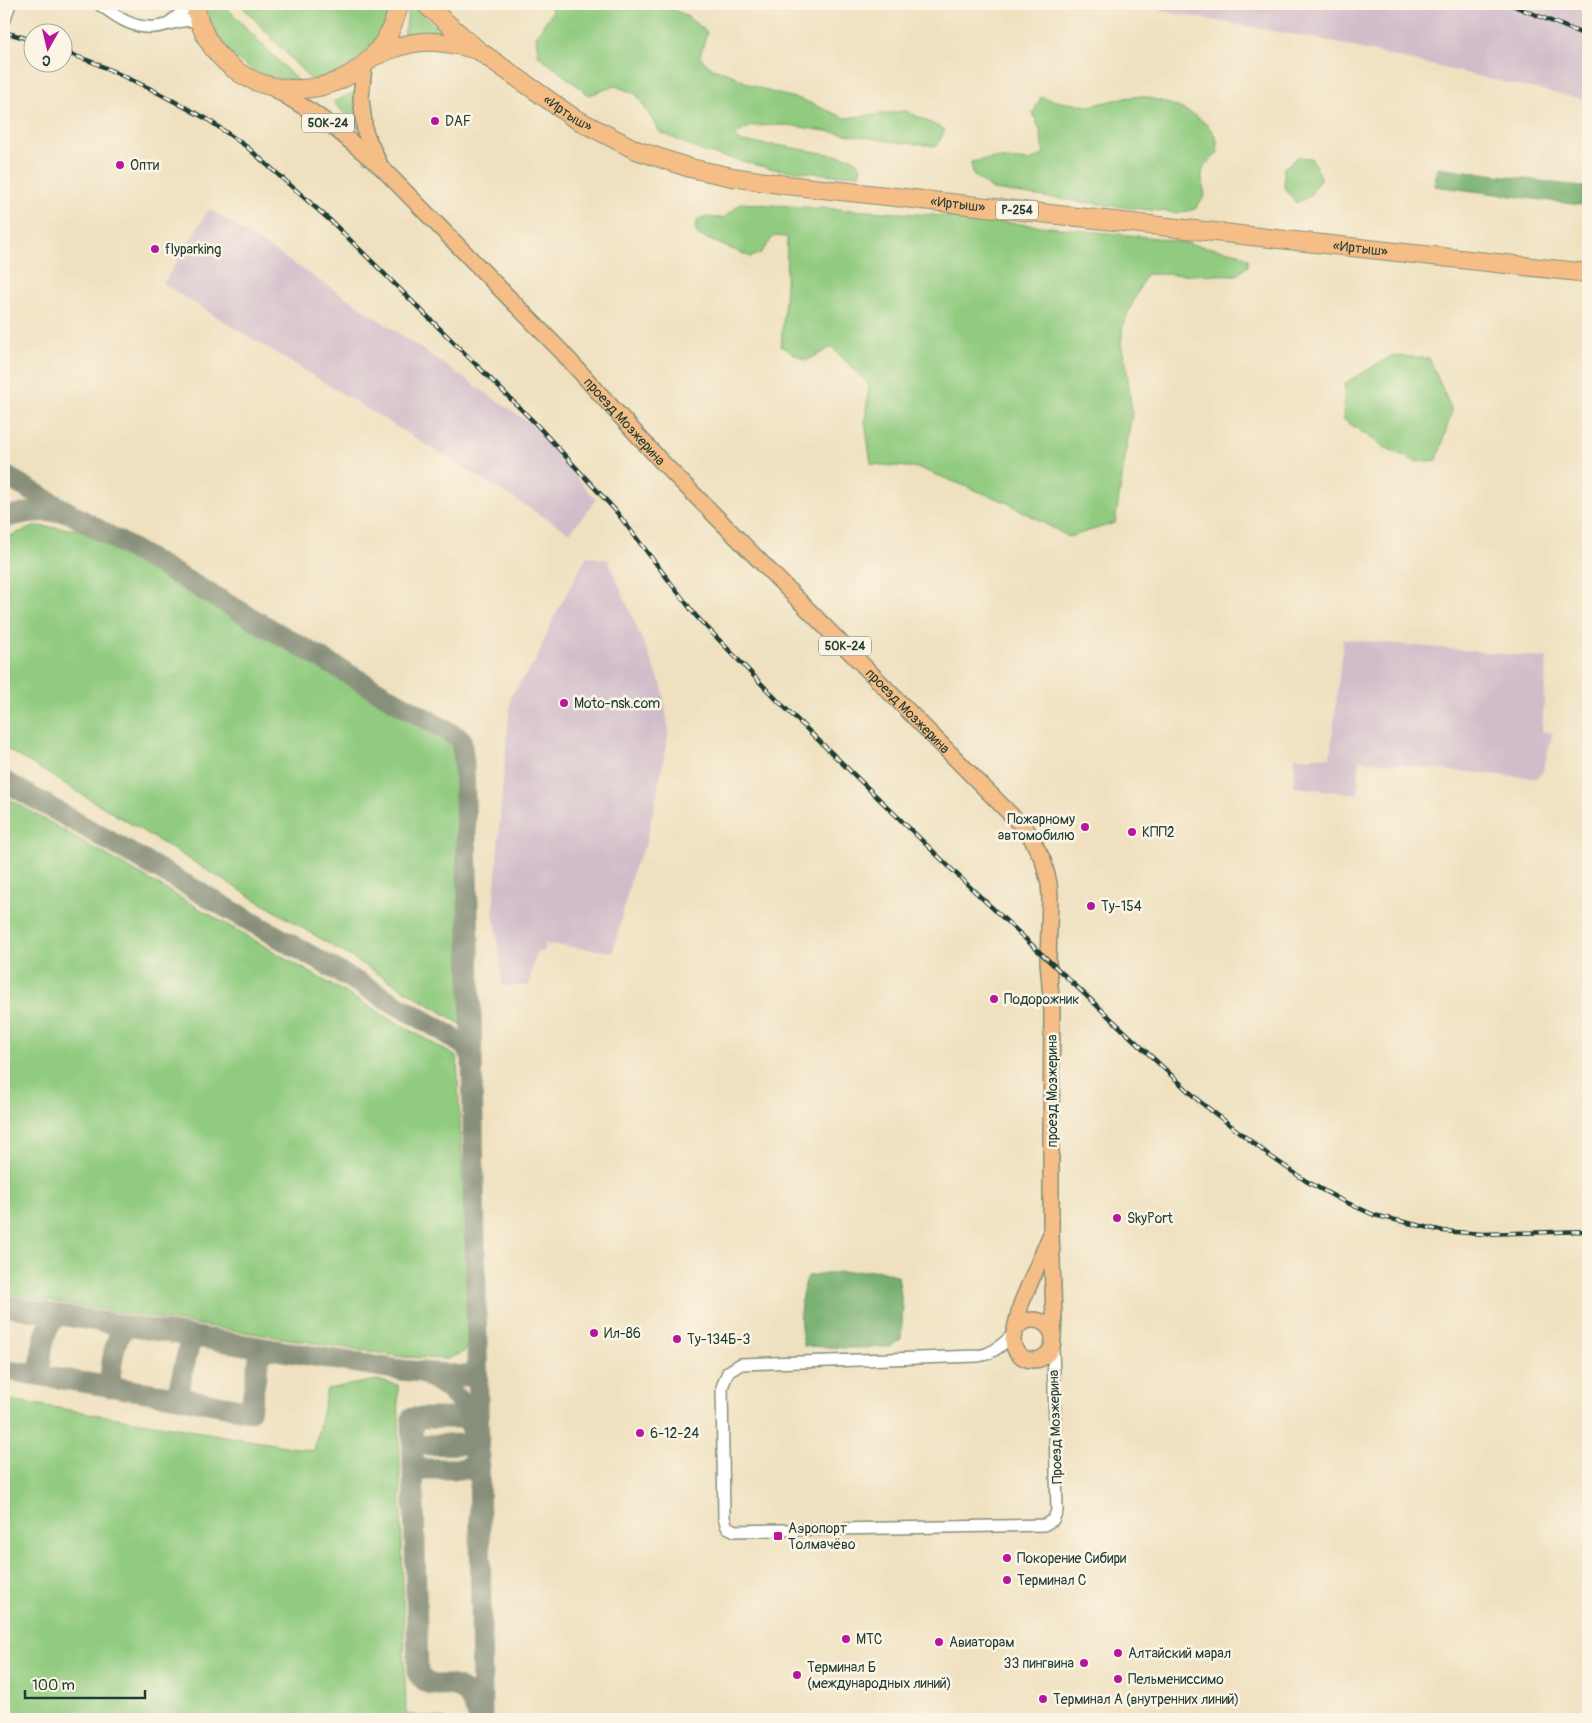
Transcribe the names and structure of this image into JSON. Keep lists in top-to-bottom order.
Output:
{
  "streets": {
    "highway": ["«Иртыш»", "50К-24", "Р-254"],
    "main road": ["проезд Мозжерина", "Проезд Мозжерина"]
  },
  "crossings": [
    ["50К-24", "проезд Мозжерина"],
    ["проезд Мозжерина", "Проезд Мозжерина"]
  ],
  "places": {
    "other": [
      "DAF",
      "Опти",
      "flyparking",
      "Moto-nsk.com",
      "Пожарному автомобилю",
      "КПП2",
      "Ту-154",
      "Подорожник",
      "SkyPort",
      "Ил-86",
      "Ту-134Б-3",
      "6-12-24",
      "Покорение Сибири",
      "Терминал С",
      "МТС",
      "Авиаторам",
      "Алтайский марал",
      "33 пингвина",
      "Терминал Б (международных линий)",
      "Пельмениссимо",
      "Терминал А (внутренних линий)"
    ],
    "transit": ["Аэропорт Толмачёво"]
  },
  "scale_bar": "100 m",
  "north": "bottom"
}
